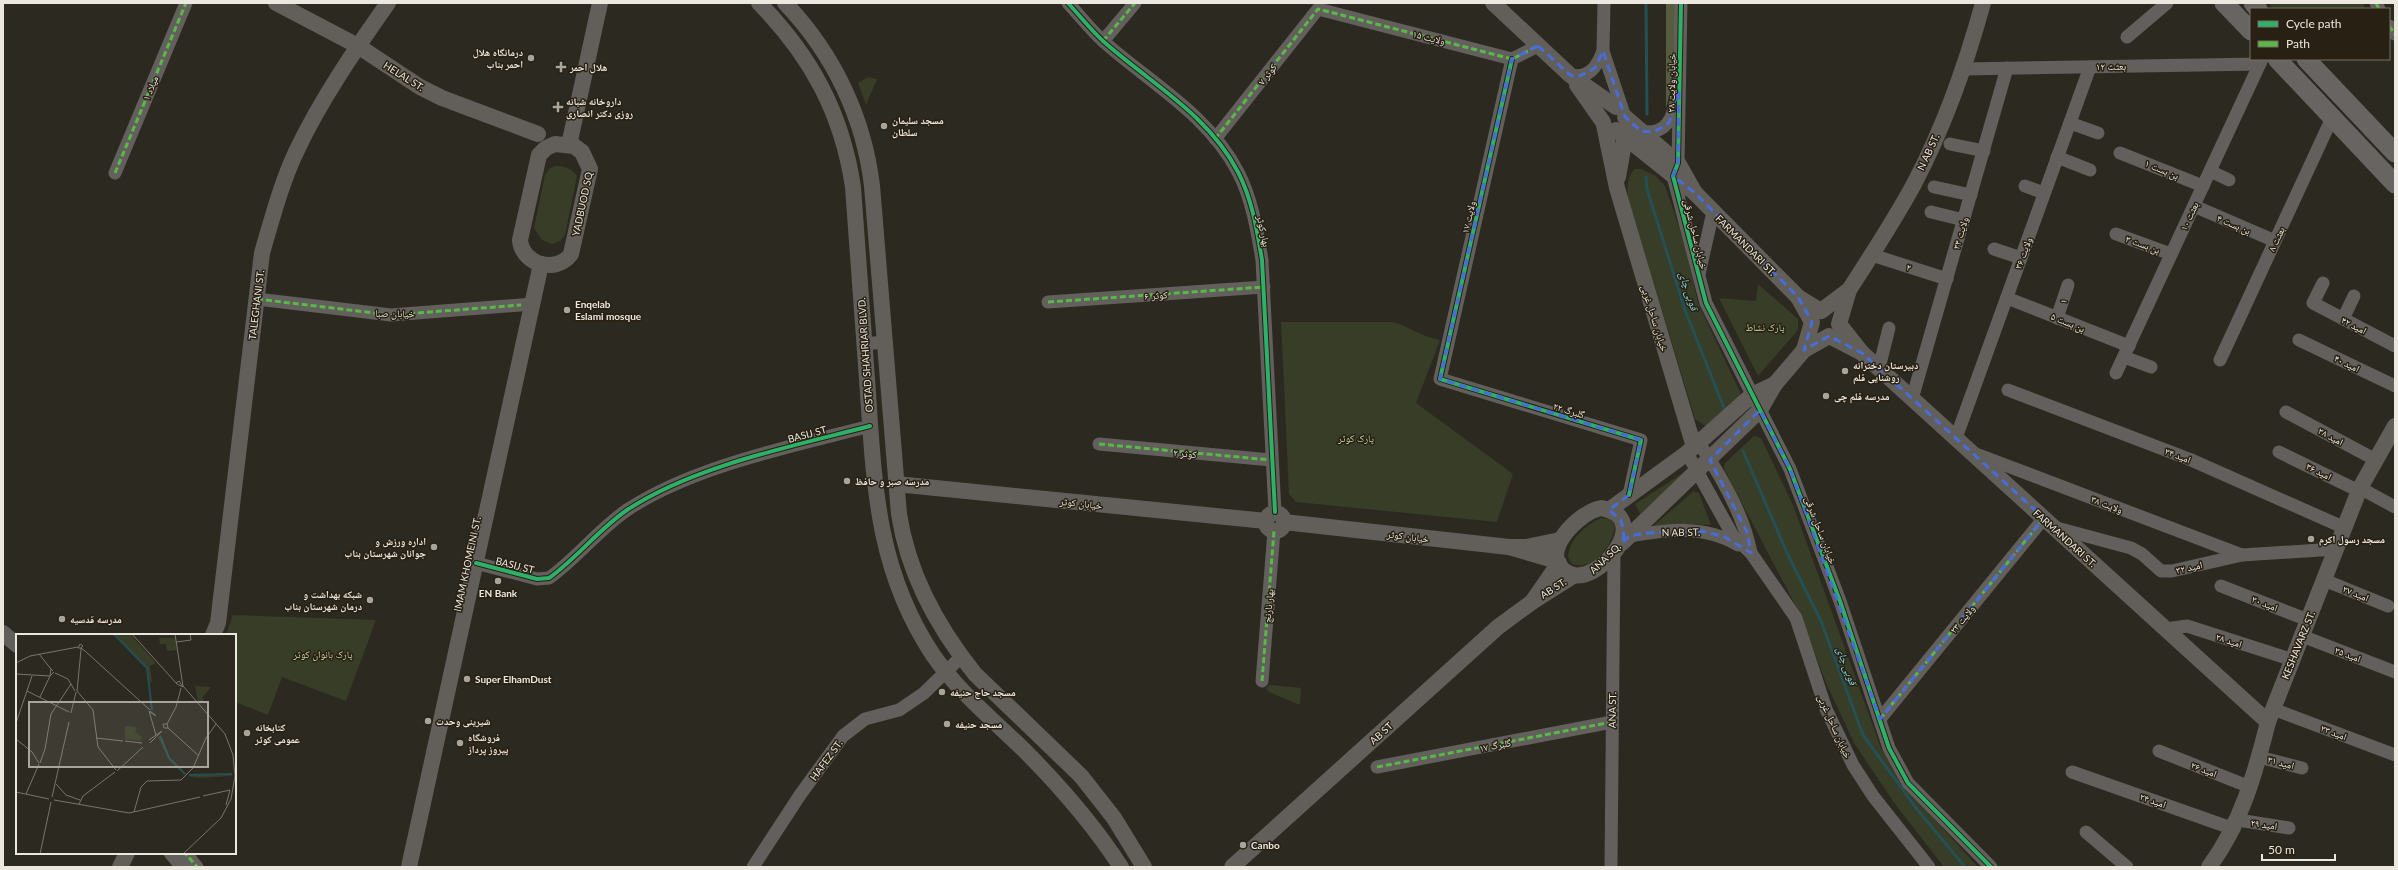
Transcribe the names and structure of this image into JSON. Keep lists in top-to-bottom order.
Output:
{
  "streets": {
    "main road": [
      "HELAL ST.",
      "N AB ST.",
      "YADBUOD SQ",
      "FARMANDARI ST.",
      "TALEGHANI ST.",
      "خیابان ساحل غربی",
      "OSTAD SHAHRIAR BLVD.",
      "خیابان کوثر",
      "ANA SQ.",
      "IMAM KHOMEINI ST.",
      "AB ST.",
      "KESHAVARZ ST.",
      "AB ST"
    ],
    "street": [
      "ولایت ۱۵",
      "بعثت ۱۲",
      "کوثر ۷",
      "خیابان ولایت ۲۸",
      "میلاد ۱",
      "بن بست ۱",
      "بعثت ۱۰",
      "ولایت ۱۷",
      "بن بست ۴",
      "بهار کوثر",
      "ولایت ۳۴",
      "خیابان ساحل شرقی",
      "بعثت ۸",
      "بن بست ۳",
      "ولایت ۳۶",
      "۲",
      "کوثر ۶",
      "۱",
      "خیابان صبا",
      "بن بست ۵",
      "امید ۴۲",
      "امید ۴۰",
      "گلبرگ ۲۲",
      "BASIJ ST",
      "امید ۳۸",
      "کوثر ۲",
      "امید ۳۴",
      "امید ۳۶",
      "ولایت ۳۸",
      "امید ۳۲",
      "امید ۳۷",
      "امید ۳۰",
      "بهار نارنج",
      "ولایت ۲۳",
      "امید ۲۸",
      "امید ۳۵",
      "ANA ST.",
      "امید ۳۳",
      "گلبرگ ۱۷",
      "HAFEZ ST.",
      "امید ۳۱",
      "امید ۲۶",
      "امید ۲۴",
      "امید ۲۹"
    ]
  },
  "crossings": [
    ["ولایت ۱۵", "کوثر ۷"],
    ["ولایت ۱۵", "ولایت ۱۷"],
    ["بعثت ۱۲", "N AB ST."],
    ["بعثت ۱۲", "بعثت ۱۰"],
    ["بعثت ۱۲", "ولایت ۳۴"],
    ["بعثت ۱۲", "ولایت ۳۶"],
    ["کوثر ۷", "بهار کوثر"],
    ["HELAL ST.", "TALEGHANI ST."],
    ["خیابان ولایت ۲۸", "خیابان ساحل شرقی"],
    ["خیابان ولایت ۲۸", "FARMANDARI ST."],
    ["N AB ST.", "FARMANDARI ST."],
    ["N AB ST.", "۲"],
    ["N AB ST.", "خیابان ساحل غربی"],
    ["N AB ST.", "خیابان کوثر"],
    ["N AB ST.", "ANA SQ."],
    ["N AB ST.", "AB ST."],
    ["N AB ST.", "ANA ST."],
    ["بن بست ۱", "بعثت ۱۰"],
    ["YADBUOD SQ", "IMAM KHOMEINI ST."],
    ["بعثت ۱۰", "بن بست ۴"],
    ["بعثت ۱۰", "بن بست ۳"],
    ["بعثت ۱۰", "بن بست ۵"],
    ["ولایت ۱۷", "گلبرگ ۲۲"],
    ["بن بست ۴", "بعثت ۸"],
    ["بهار کوثر", "کوثر ۶"],
    ["بهار کوثر", "کوثر ۲"],
    ["بهار کوثر", "خیابان کوثر"],
    ["بهار کوثر", "بهار نارنج"],
    ["ولایت ۳۴", "FARMANDARI ST."],
    ["ولایت ۳۴", "۲"],
    ["خیابان ساحل شرقی", "FARMANDARI ST."],
    ["خیابان ساحل شرقی", "ولایت ۲۳"],
    ["FARMANDARI ST.", "ولایت ۳۶"],
    ["FARMANDARI ST.", "ولایت ۳۸"],
    ["FARMANDARI ST.", "امید ۳۲"],
    ["FARMANDARI ST.", "ولایت ۲۳"],
    ["FARMANDARI ST.", "امید ۲۸"],
    ["FARMANDARI ST.", "KESHAVARZ ST."],
    ["FARMANDARI ST.", "امید ۳۳"],
    ["ولایت ۳۶", "بن بست ۵"],
    ["۱", "بن بست ۵"],
    ["TALEGHANI ST.", "خیابان صبا"],
    ["خیابان صبا", "IMAM KHOMEINI ST."],
    ["OSTAD SHAHRIAR BLVD.", "BASIJ ST"],
    ["OSTAD SHAHRIAR BLVD.", "خیابان کوثر"],
    ["OSTAD SHAHRIAR BLVD.", "HAFEZ ST."],
    ["BASIJ ST", "IMAM KHOMEINI ST."],
    ["امید ۳۸", "KESHAVARZ ST."],
    ["امید ۳۴", "KESHAVARZ ST."],
    ["امید ۳۶", "KESHAVARZ ST."],
    ["خیابان کوثر", "ANA SQ."],
    ["خیابان کوثر", "AB ST."],
    ["خیابان کوثر", "بهار نارنج"],
    ["خیابان کوثر", "ANA ST."],
    ["ولایت ۳۸", "امید ۳۲"],
    ["ANA SQ.", "AB ST."],
    ["ANA SQ.", "ANA ST."],
    ["امید ۳۲", "ولایت ۲۳"],
    ["امید ۳۲", "KESHAVARZ ST."],
    ["AB ST.", "ANA ST."],
    ["AB ST.", "AB ST"],
    ["امید ۳۷", "KESHAVARZ ST."],
    ["امید ۳۰", "KESHAVARZ ST."],
    ["امید ۲۸", "KESHAVARZ ST."],
    ["KESHAVARZ ST.", "امید ۳۵"],
    ["KESHAVARZ ST.", "امید ۳۳"],
    ["KESHAVARZ ST.", "امید ۳۱"],
    ["KESHAVARZ ST.", "امید ۲۶"],
    ["KESHAVARZ ST.", "امید ۲۴"],
    ["KESHAVARZ ST.", "امید ۲۹"],
    ["ANA ST.", "گلبرگ ۱۷"],
    ["امید ۲۴", "امید ۲۹"]
  ],
  "water": ["قوبی چای"],
  "parks": ["پارک نشاط", "پارک کوثر", "پارک بانوان کوثر"],
  "places": {
    "other": [
      "درمانگاه هلال احمر بناب",
      "مسجد سلیمان سلطان",
      "Enqelab Eslami mosque",
      "دبیرستان دخترانه روشنایی قلم",
      "مدرسه قلم چی",
      "مدرسه صبر و حافظ",
      "مسجد رسول اکرم",
      "اداره ورزش و جوانان شهرستان بناب",
      "EN Bank",
      "شبکه بهداشت و درمان شهرستان بناب",
      "مدرسه قدسیه",
      "Super ElhamDust",
      "مسجد حاج حنیفه",
      "شیرینی وحدت",
      "مسجد حنیفه",
      "کتابخانه عمومی کوثر",
      "فروشگاه پیروز پرداز",
      "Canbo"
    ],
    "health": ["هلال احمر", "داروخانه شبانه روزی دکتر انصاری"]
  },
  "legend": ["Cycle path", "Path"],
  "scale_bar": "50 m"
}
